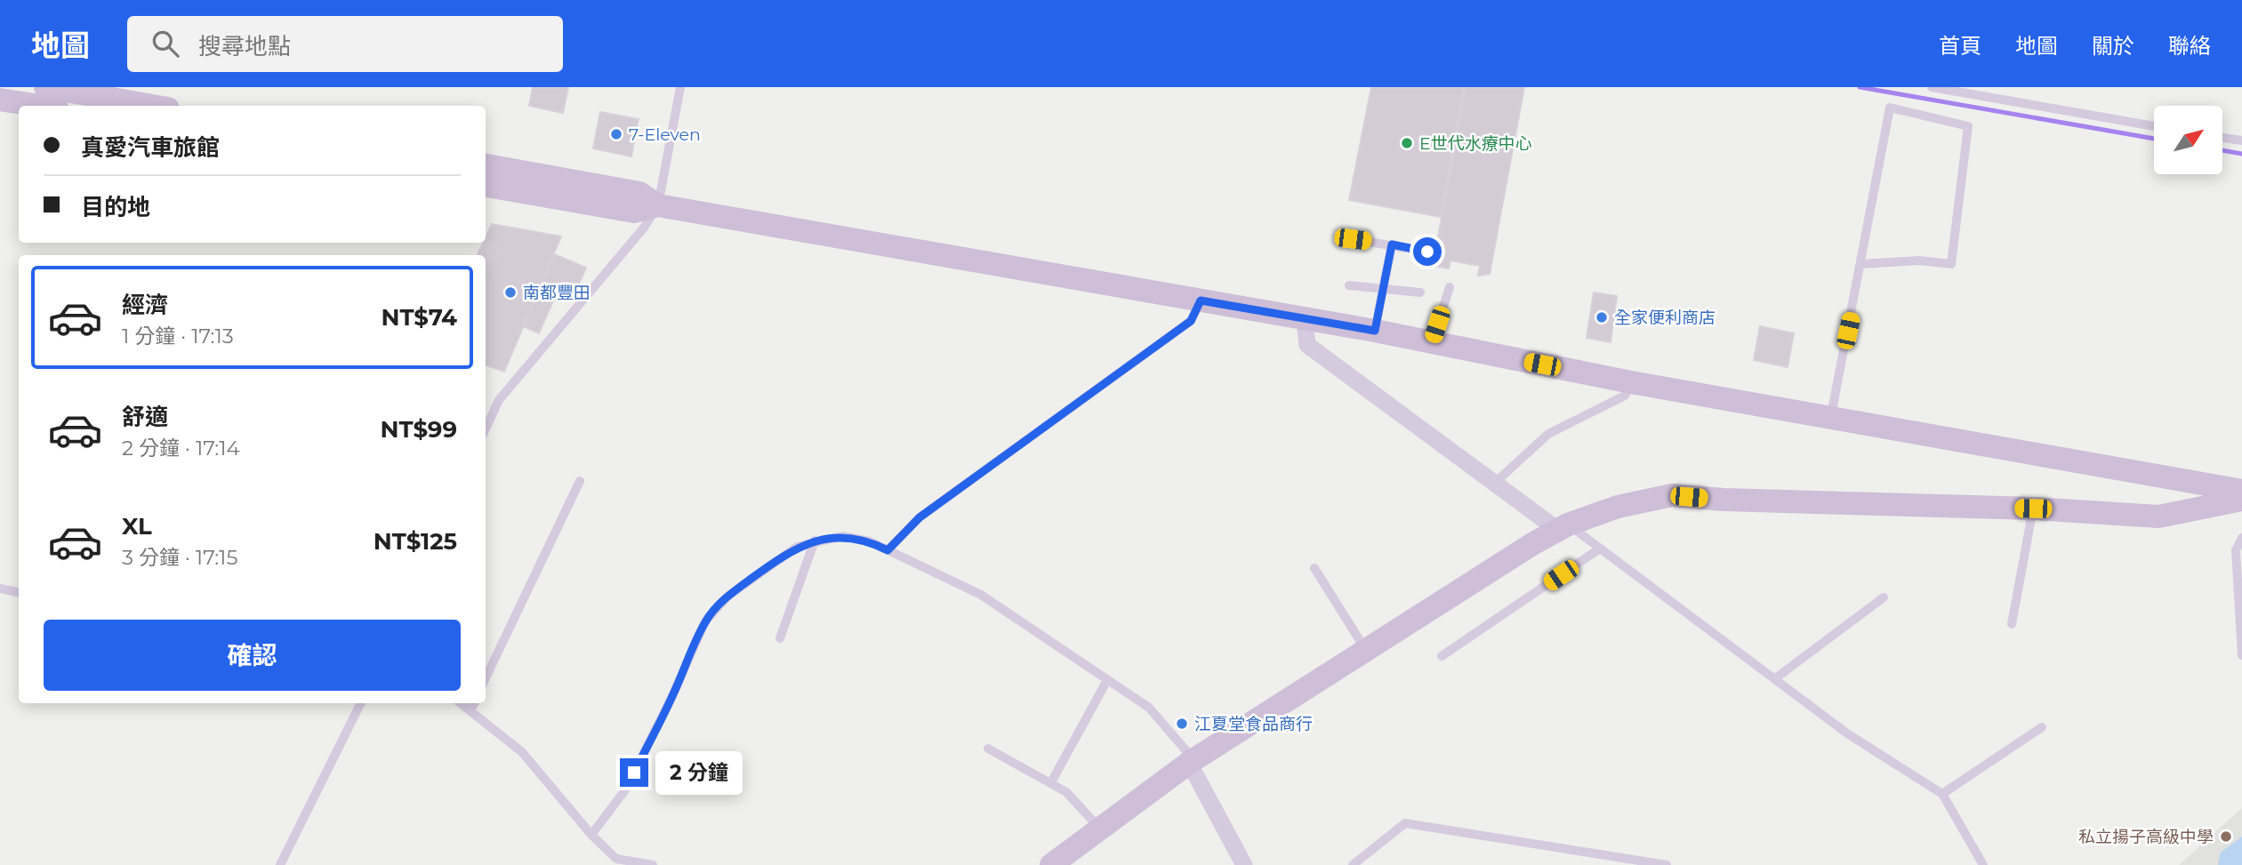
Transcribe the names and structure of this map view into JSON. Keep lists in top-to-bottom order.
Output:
{
  "places": [
    "7-Eleven",
    "E世代水療中心",
    "南都豐田",
    "全家便利商店",
    "江夏堂食品商行",
    "私立揚子高級中學"
  ],
  "north": "top right",
  "page": {
    "header": "地圖",
    "search": "搜尋地點",
    "nav": [
      "首頁",
      "地圖",
      "關於",
      "聯絡"
    ],
    "banner": ["真愛汽車旅館", "目的地"],
    "list": [
      {
        "name": "經濟",
        "note": "1 分鐘 · 17:13",
        "value": "NT$74"
      },
      {
        "name": "舒適",
        "note": "2 分鐘 · 17:14",
        "value": "NT$99"
      },
      {
        "name": "XL",
        "note": "3 分鐘 · 17:15",
        "value": "NT$125"
      }
    ],
    "buttons": "確認",
    "bubble": "2 分鐘"
  }
}
